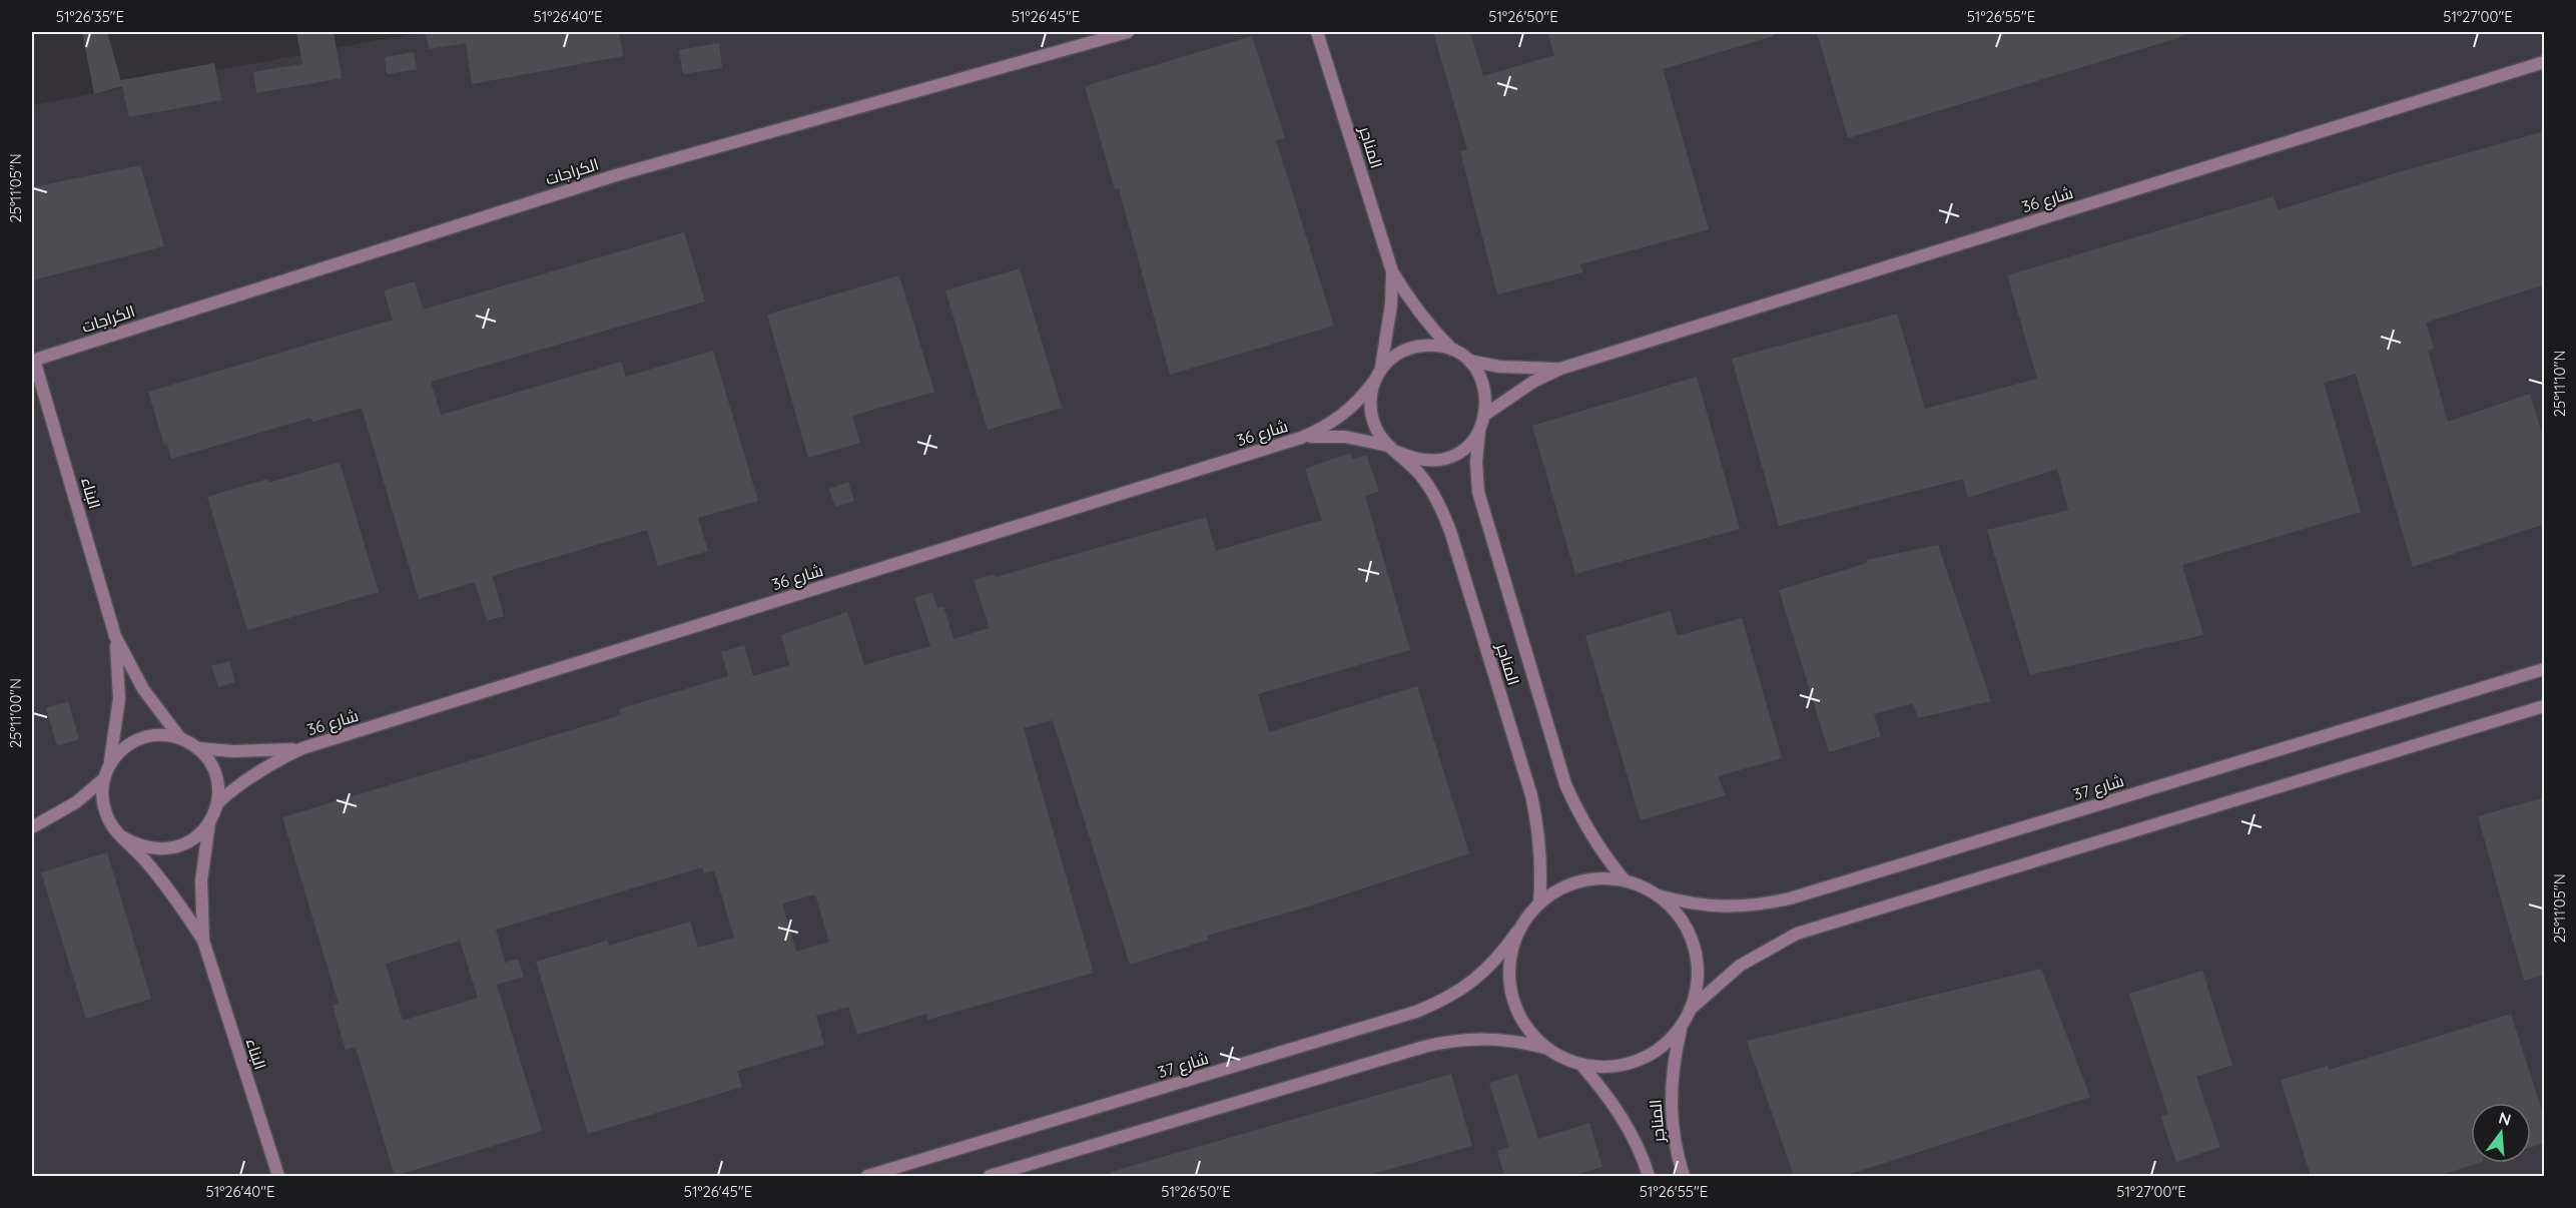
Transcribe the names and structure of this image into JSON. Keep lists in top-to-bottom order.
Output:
{
  "streets": {
    "street": [
      "المناجر",
      "الكراجات",
      "شارع 36",
      "البناء",
      "شارع 37"
    ]
  },
  "crossings": [
    ["المناجر", "شارع 36"],
    ["المناجر", "شارع 37"],
    ["الكراجات", "البناء"],
    ["شارع 36", "البناء"]
  ],
  "north": "top",
  "coordinates": [
    "51°26'35\"E",
    "51°26'40\"E",
    "51°26'45\"E",
    "51°26'50\"E",
    "51°26'55\"E",
    "51°27'00\"E",
    "25°11'05\"N",
    "25°11'10\"N",
    "25°11'00\"N"
  ]
}
